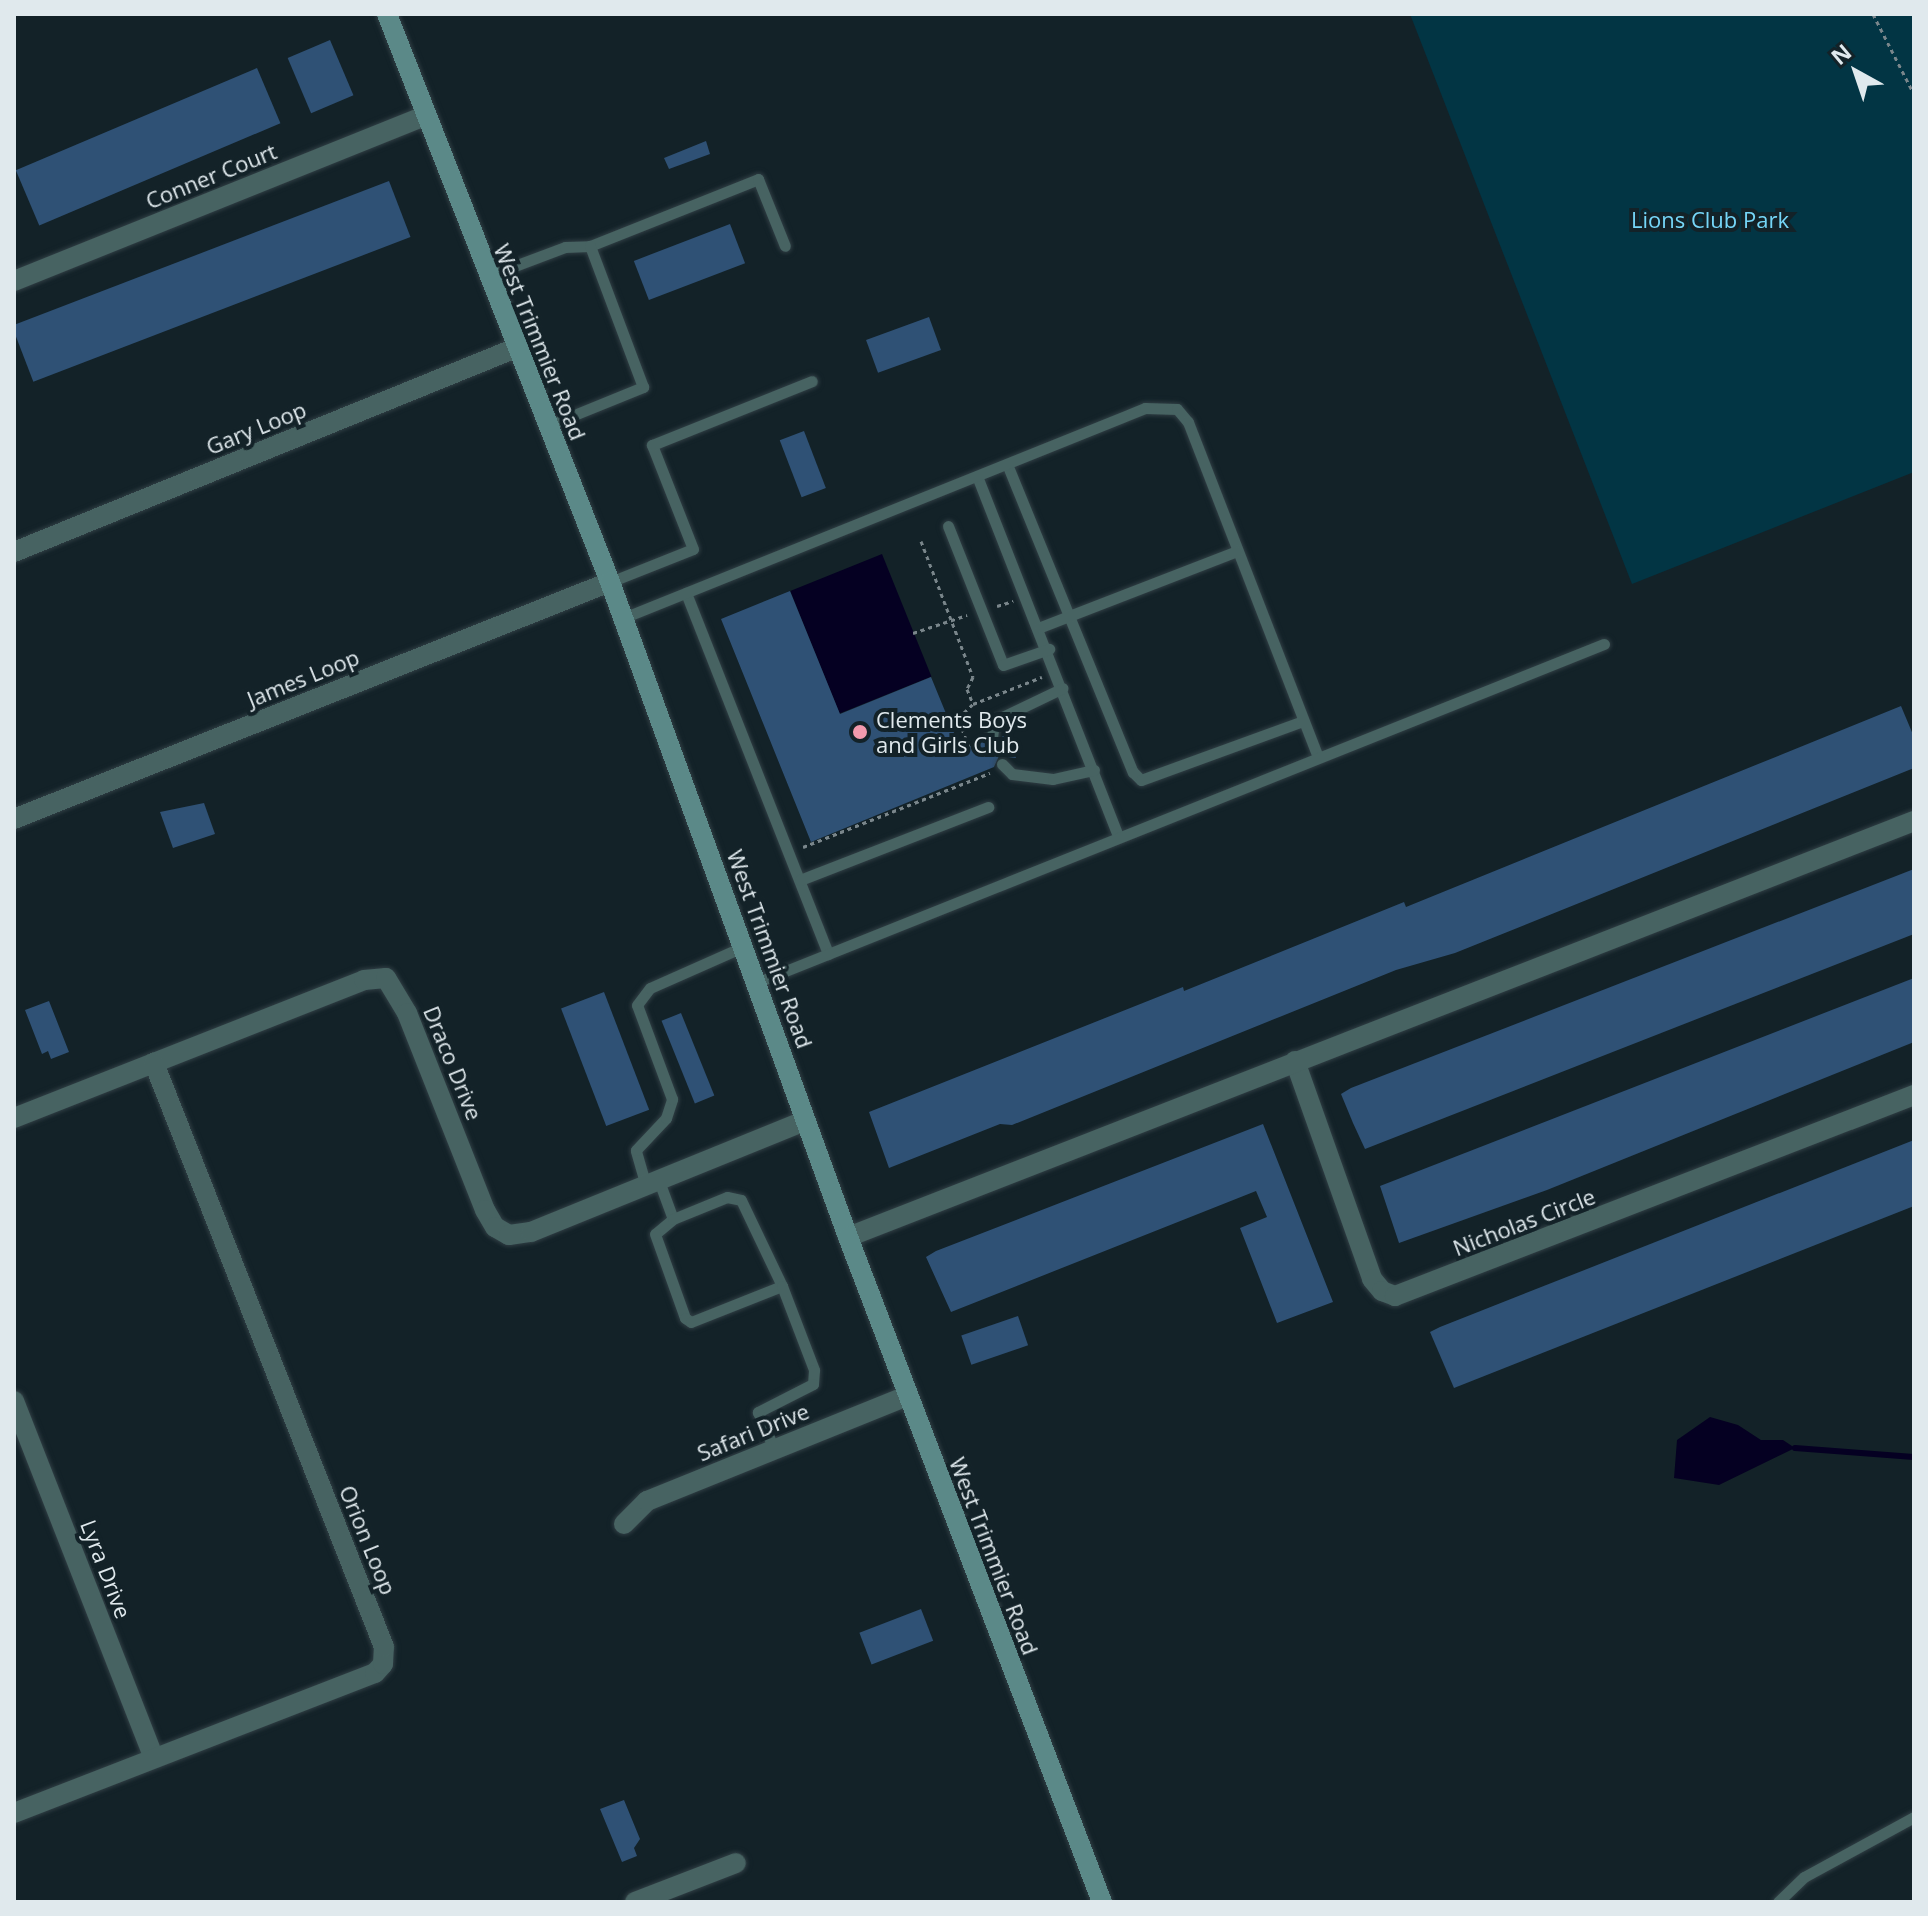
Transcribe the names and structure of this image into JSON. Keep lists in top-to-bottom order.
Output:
{
  "streets": {
    "main road": ["West Trimmier Road"],
    "street": [
      "Conner Court",
      "Gary Loop",
      "James Loop",
      "Draco Drive",
      "Nicholas Circle",
      "Safari Drive",
      "Orion Loop",
      "Lyra Drive"
    ]
  },
  "crossings": [
    ["Conner Court", "West Trimmier Road"],
    ["West Trimmier Road", "Gary Loop"],
    ["West Trimmier Road", "James Loop"],
    ["West Trimmier Road", "Draco Drive"],
    ["West Trimmier Road", "Safari Drive"],
    ["Draco Drive", "Orion Loop"],
    ["Orion Loop", "Lyra Drive"]
  ],
  "parks": ["Lions Club Park"],
  "places": ["Clements Boys and Girls Club"],
  "north": "top left"
}
